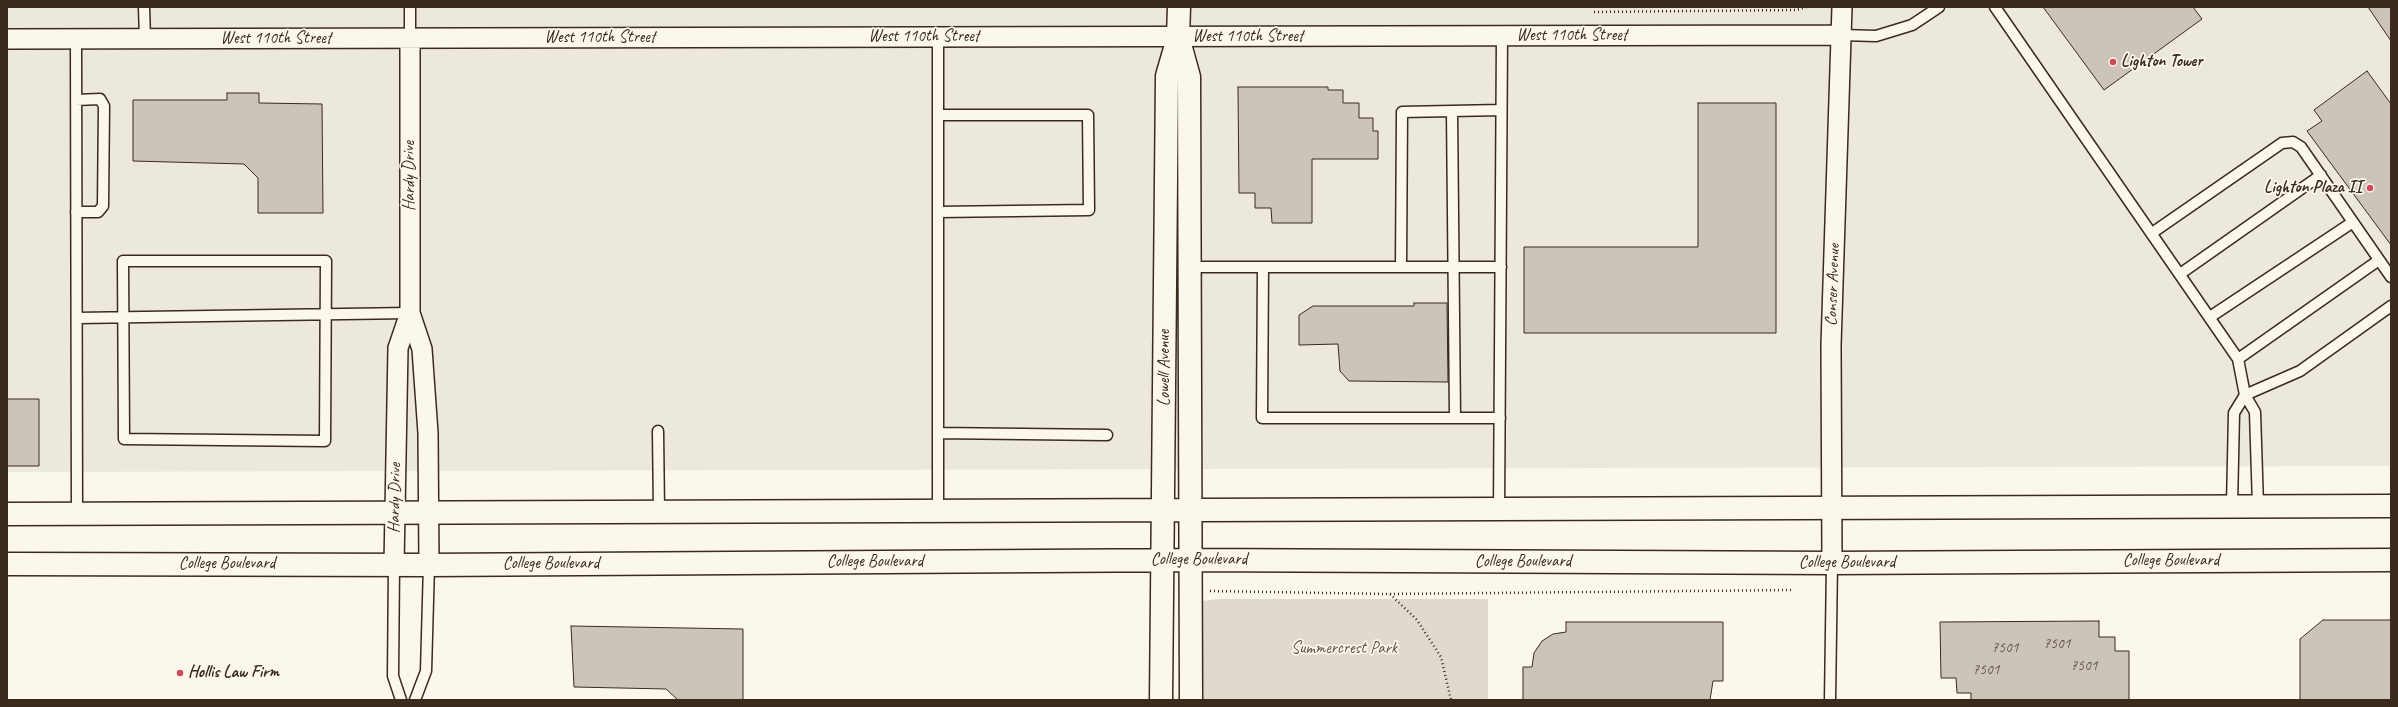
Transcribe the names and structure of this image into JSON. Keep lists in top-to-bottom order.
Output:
{
  "streets": {
    "main road": ["Lowell Avenue", "College Boulevard"],
    "street": ["West 110th Street", "Hardy Drive", "Conser Avenue"]
  },
  "crossings": [
    ["West 110th Street", "Hardy Drive"],
    ["West 110th Street", "Conser Avenue"],
    ["West 110th Street", "Lowell Avenue"],
    ["Hardy Drive", "College Boulevard"],
    ["Conser Avenue", "College Boulevard"],
    ["Lowell Avenue", "College Boulevard"]
  ],
  "parks": ["Summercrest Park"],
  "places": ["Lighton Tower", "Lighton Plaza II", "Hollis Law Firm"],
  "house_numbers": [
    "7501",
    "7501",
    "7501",
    "7501"
  ]
}
